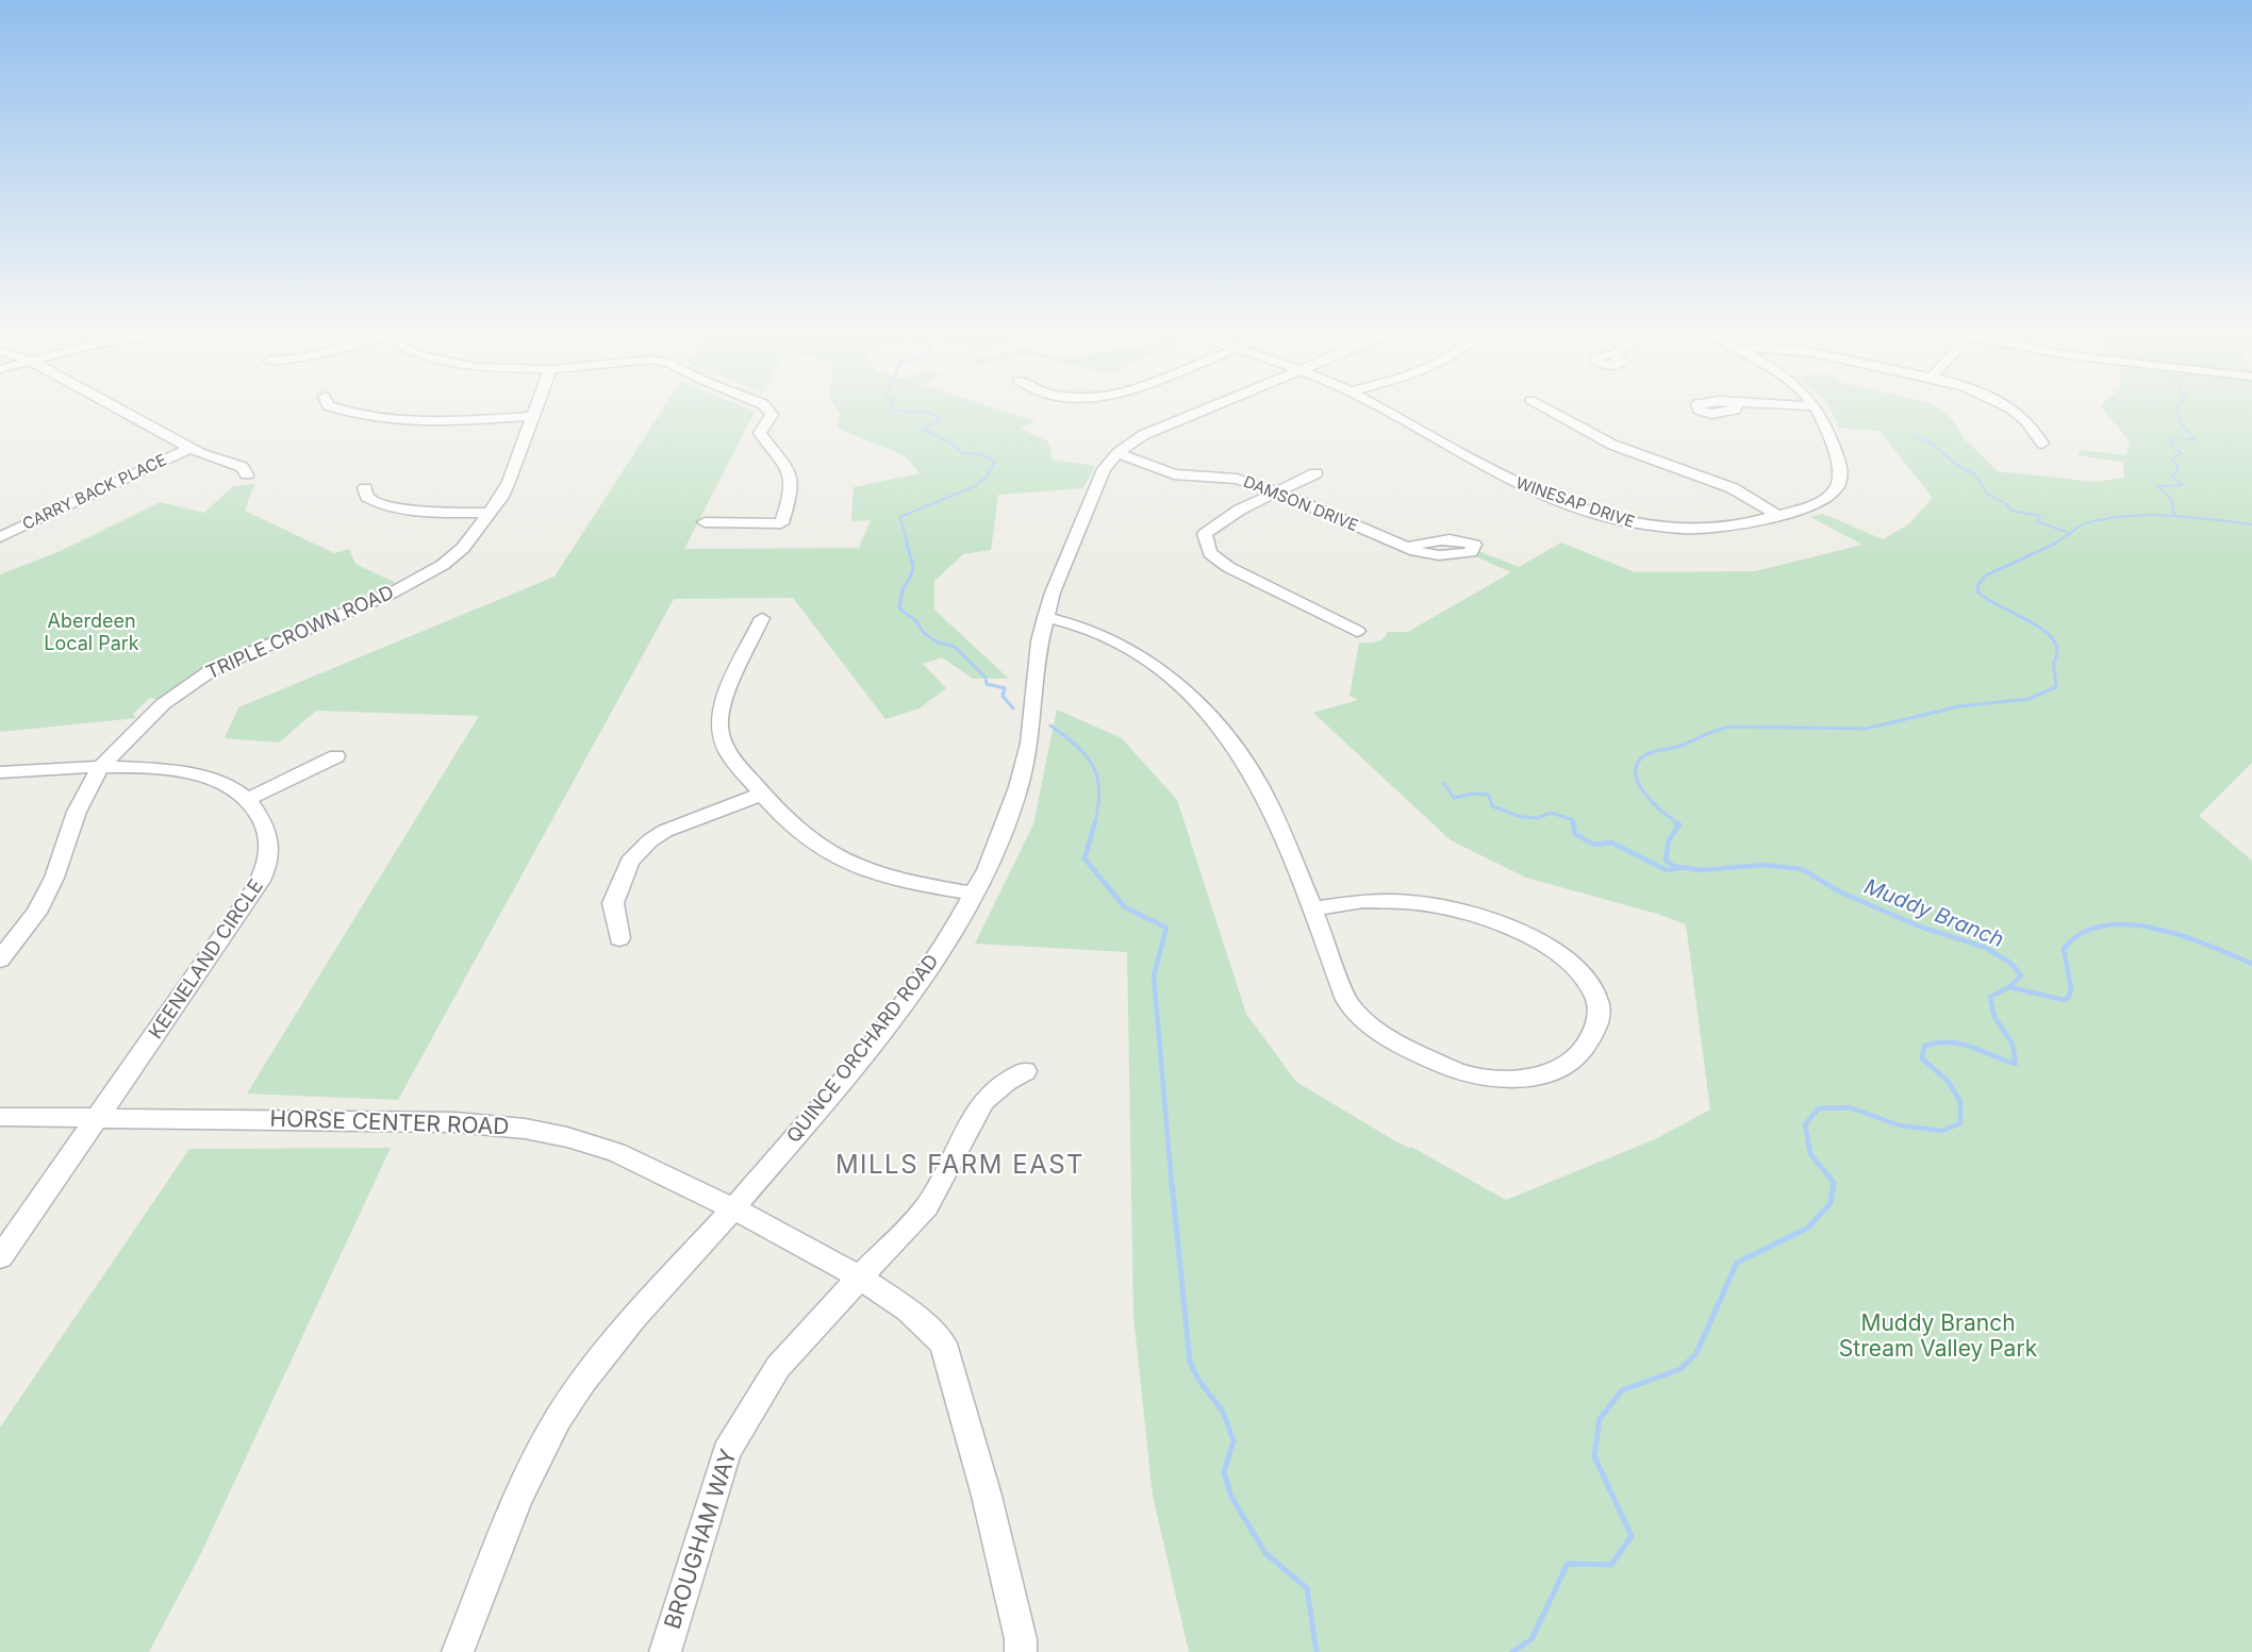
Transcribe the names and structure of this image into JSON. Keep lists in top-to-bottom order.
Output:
{
  "streets": {
    "street": [
      "CARRY BACK PLACE",
      "WINESAP DRIVE",
      "DAMSON DRIVE",
      "TRIPLE CROWN ROAD",
      "KEENELAND CIRCLE",
      "QUINCE ORCHARD ROAD",
      "HORSE CENTER ROAD",
      "BROUGHAM WAY"
    ]
  },
  "crossings": [
    ["DAMSON DRIVE", "QUINCE ORCHARD ROAD"],
    ["TRIPLE CROWN ROAD", "KEENELAND CIRCLE"],
    ["KEENELAND CIRCLE", "HORSE CENTER ROAD"],
    ["QUINCE ORCHARD ROAD", "HORSE CENTER ROAD"],
    ["HORSE CENTER ROAD", "BROUGHAM WAY"]
  ],
  "districts": ["MILLS FARM EAST"],
  "water": ["Muddy Branch"],
  "parks": ["Aberdeen Local Park", "Muddy Branch Stream Valley Park"]
}
